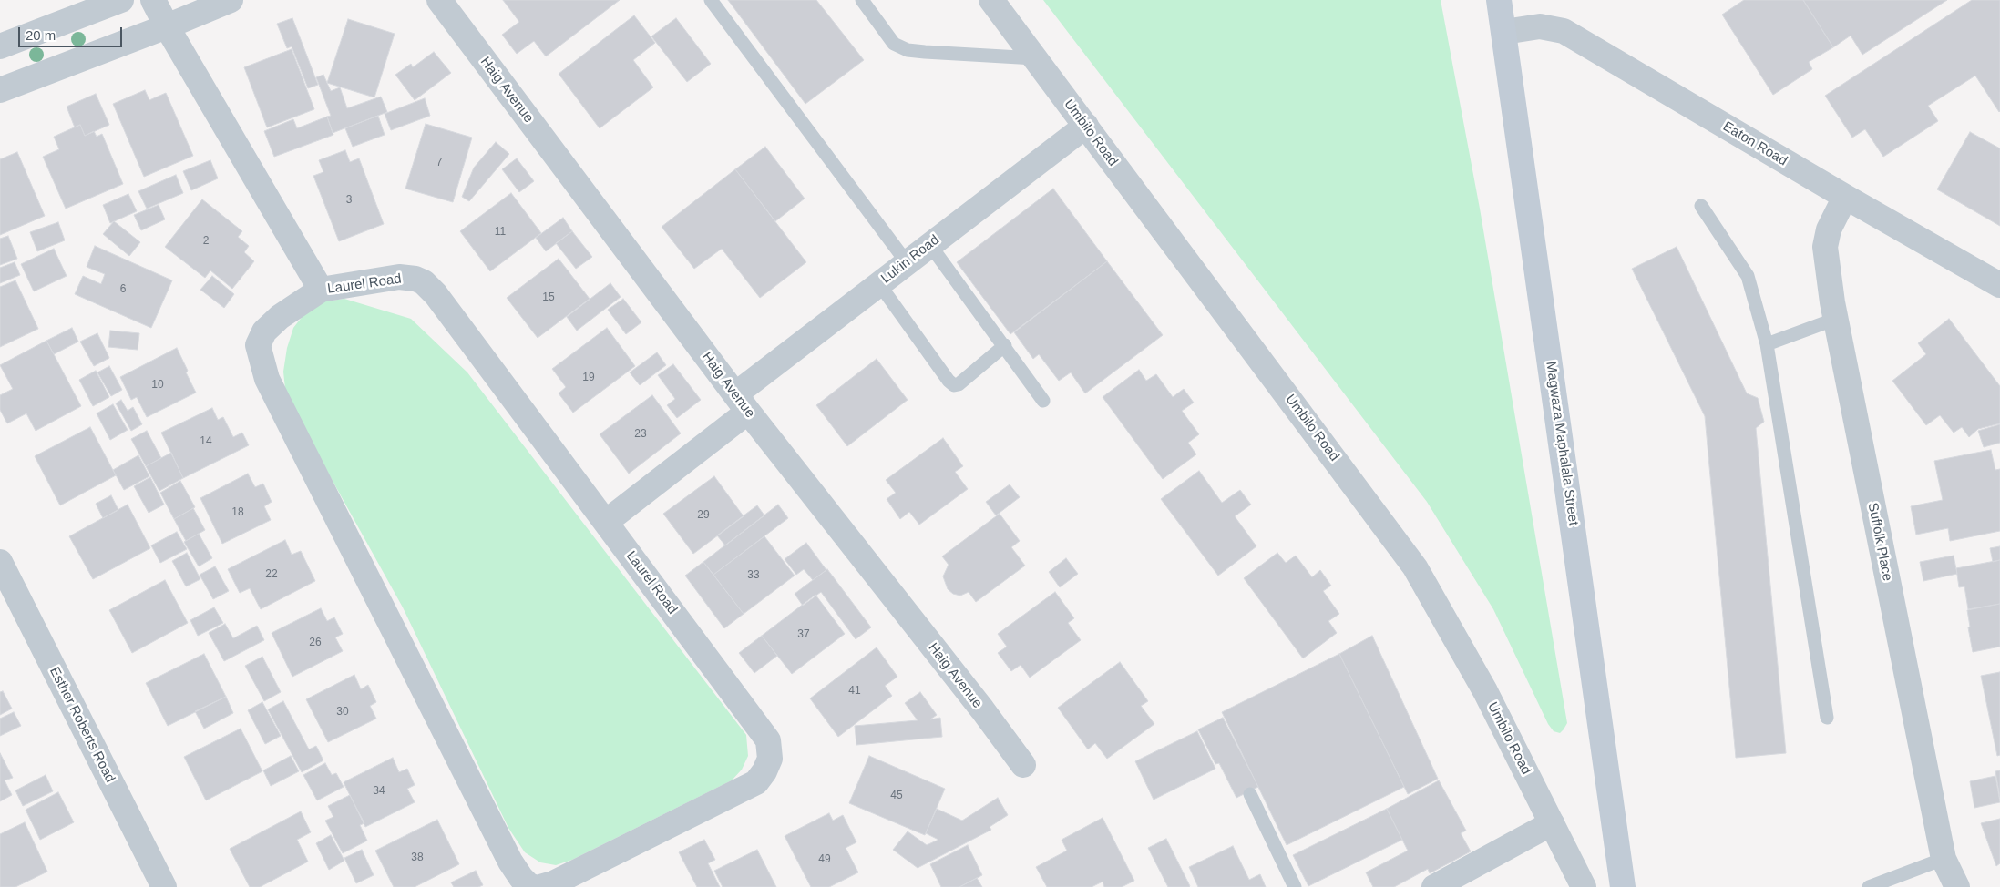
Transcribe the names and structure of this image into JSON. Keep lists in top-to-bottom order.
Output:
{
  "streets": {
    "main road": ["Magwaza Maphalala Street"],
    "street": [
      "Haig Avenue",
      "Umbilo Road",
      "Eaton Road",
      "Lukin Road",
      "Laurel Road",
      "Suffolk Place",
      "Esther Roberts Road"
    ]
  },
  "crossings": [
    ["Haig Avenue", "Lukin Road"],
    ["Umbilo Road", "Lukin Road"],
    ["Eaton Road", "Magwaza Maphalala Street"],
    ["Eaton Road", "Suffolk Place"],
    ["Lukin Road", "Laurel Road"]
  ],
  "house_numbers": [
    "7",
    "3",
    "11",
    "2",
    "6",
    "15",
    "19",
    "10",
    "23",
    "14",
    "18",
    "29",
    "22",
    "33",
    "37",
    "26",
    "41",
    "30",
    "34",
    "45",
    "38",
    "49"
  ],
  "scale_bar": "20 m"
}
